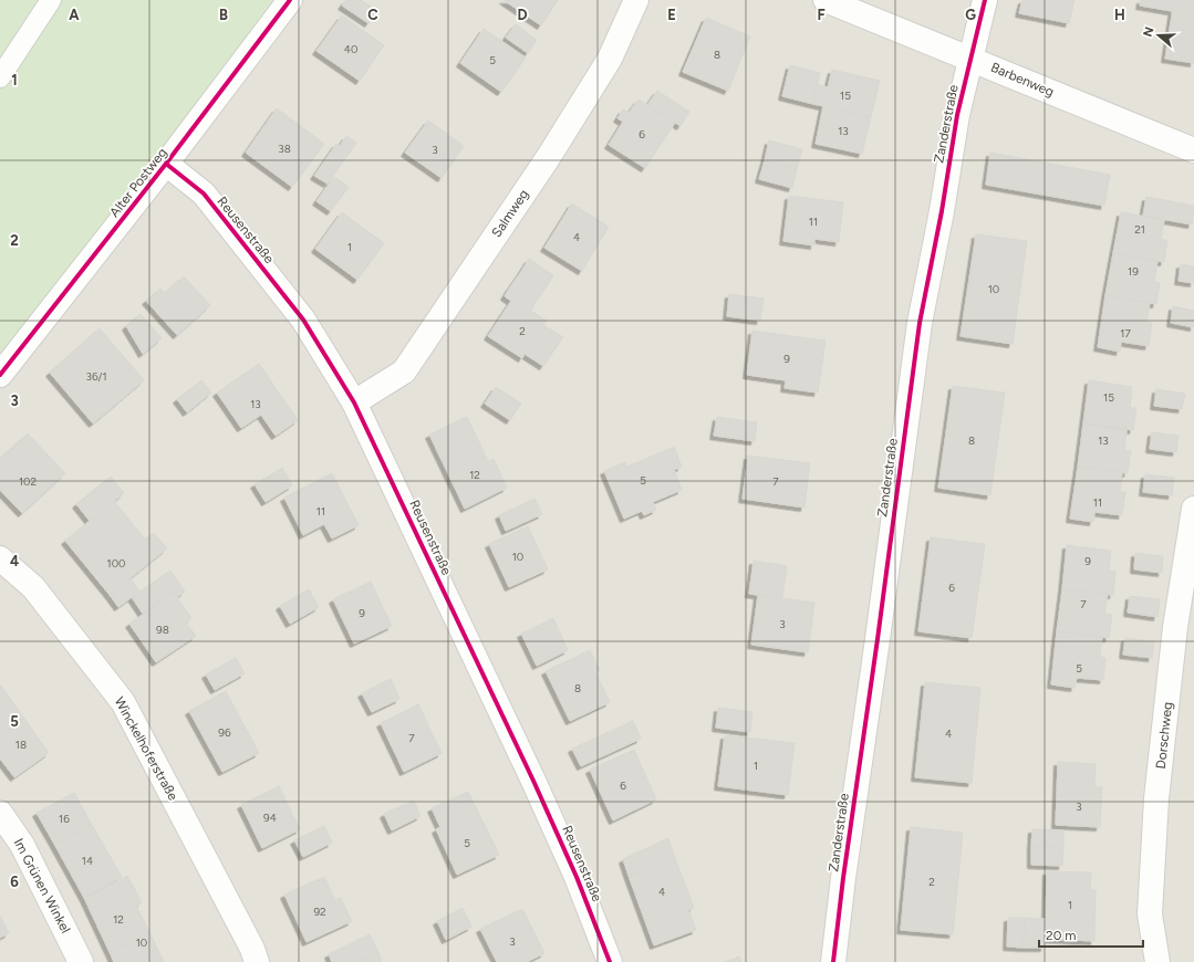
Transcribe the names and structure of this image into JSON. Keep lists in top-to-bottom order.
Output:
{
  "streets": {
    "street": [
      "Barbenweg",
      "Zanderstraße",
      "Alter Postweg",
      "Salmweg",
      "Reusenstraße",
      "Dorschweg",
      "Winckelhoferstraße",
      "Im Grünen Winkel"
    ]
  },
  "crossings": [
    ["Barbenweg", "Zanderstraße"],
    ["Alter Postweg", "Reusenstraße"],
    ["Salmweg", "Reusenstraße"]
  ],
  "house_numbers": [
    "40",
    "8",
    "5",
    "15",
    "13",
    "6",
    "38",
    "3",
    "11",
    "21",
    "4",
    "1",
    "19",
    "10",
    "2",
    "17",
    "9",
    "36/1",
    "15",
    "13",
    "8",
    "13",
    "12",
    "5",
    "102",
    "7",
    "11",
    "11",
    "10",
    "9",
    "100",
    "6",
    "7",
    "9",
    "3",
    "98",
    "5",
    "8",
    "96",
    "4",
    "7",
    "18",
    "1",
    "6",
    "3",
    "94",
    "16",
    "5",
    "14",
    "2",
    "4",
    "1",
    "92",
    "12",
    "3",
    "10"
  ],
  "scale_bar": "20 m",
  "north": "left",
  "grid": {
    "columns": [
      "A",
      "B",
      "C",
      "D",
      "E",
      "F",
      "G",
      "H"
    ],
    "rows": [
      "1",
      "2",
      "3",
      "4",
      "5",
      "6"
    ]
  }
}
